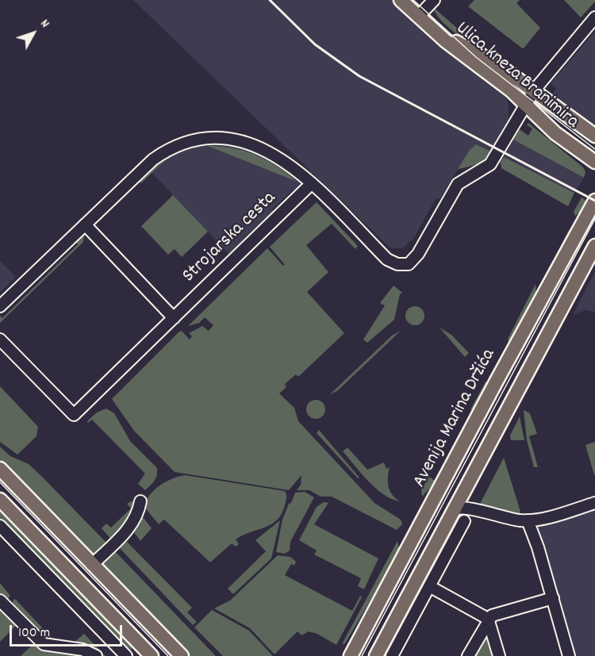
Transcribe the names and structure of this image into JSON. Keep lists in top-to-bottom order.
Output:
{
  "streets": {
    "main road": ["Ulica kneza Branimira", "Avenija Marina Držića"],
    "street": ["Strojarska cesta"]
  },
  "scale_bar": "100 m",
  "north": "top right"
}
